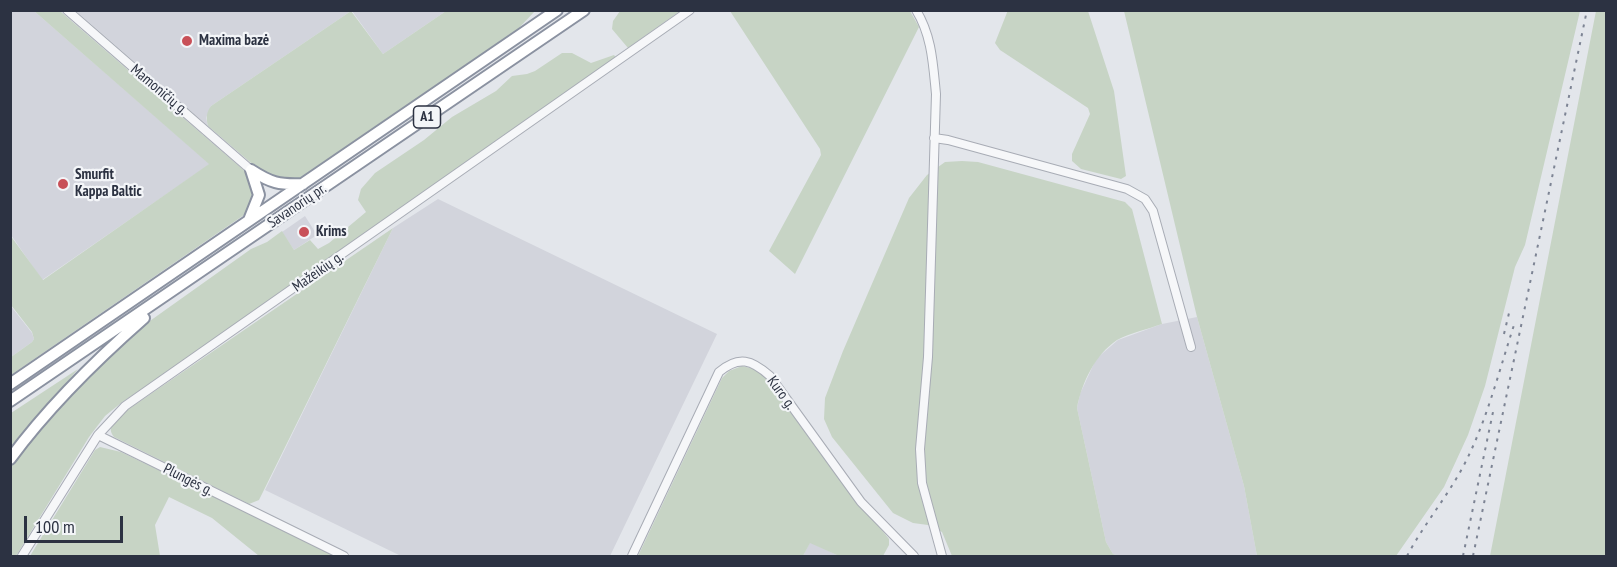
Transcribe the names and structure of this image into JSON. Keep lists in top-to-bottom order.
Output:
{
  "streets": {
    "highway": ["A1", "Savanorių pr."],
    "street": [
      "Mamoničių g.",
      "Mažeikių g.",
      "Kuro g.",
      "Plungės g."
    ]
  },
  "crossings": [
    ["Mažeikių g.", "Plungės g."]
  ],
  "places": ["Maxima bazė", "Smurfit Kappa Baltic", "Krims"],
  "scale_bar": "100 m"
}
